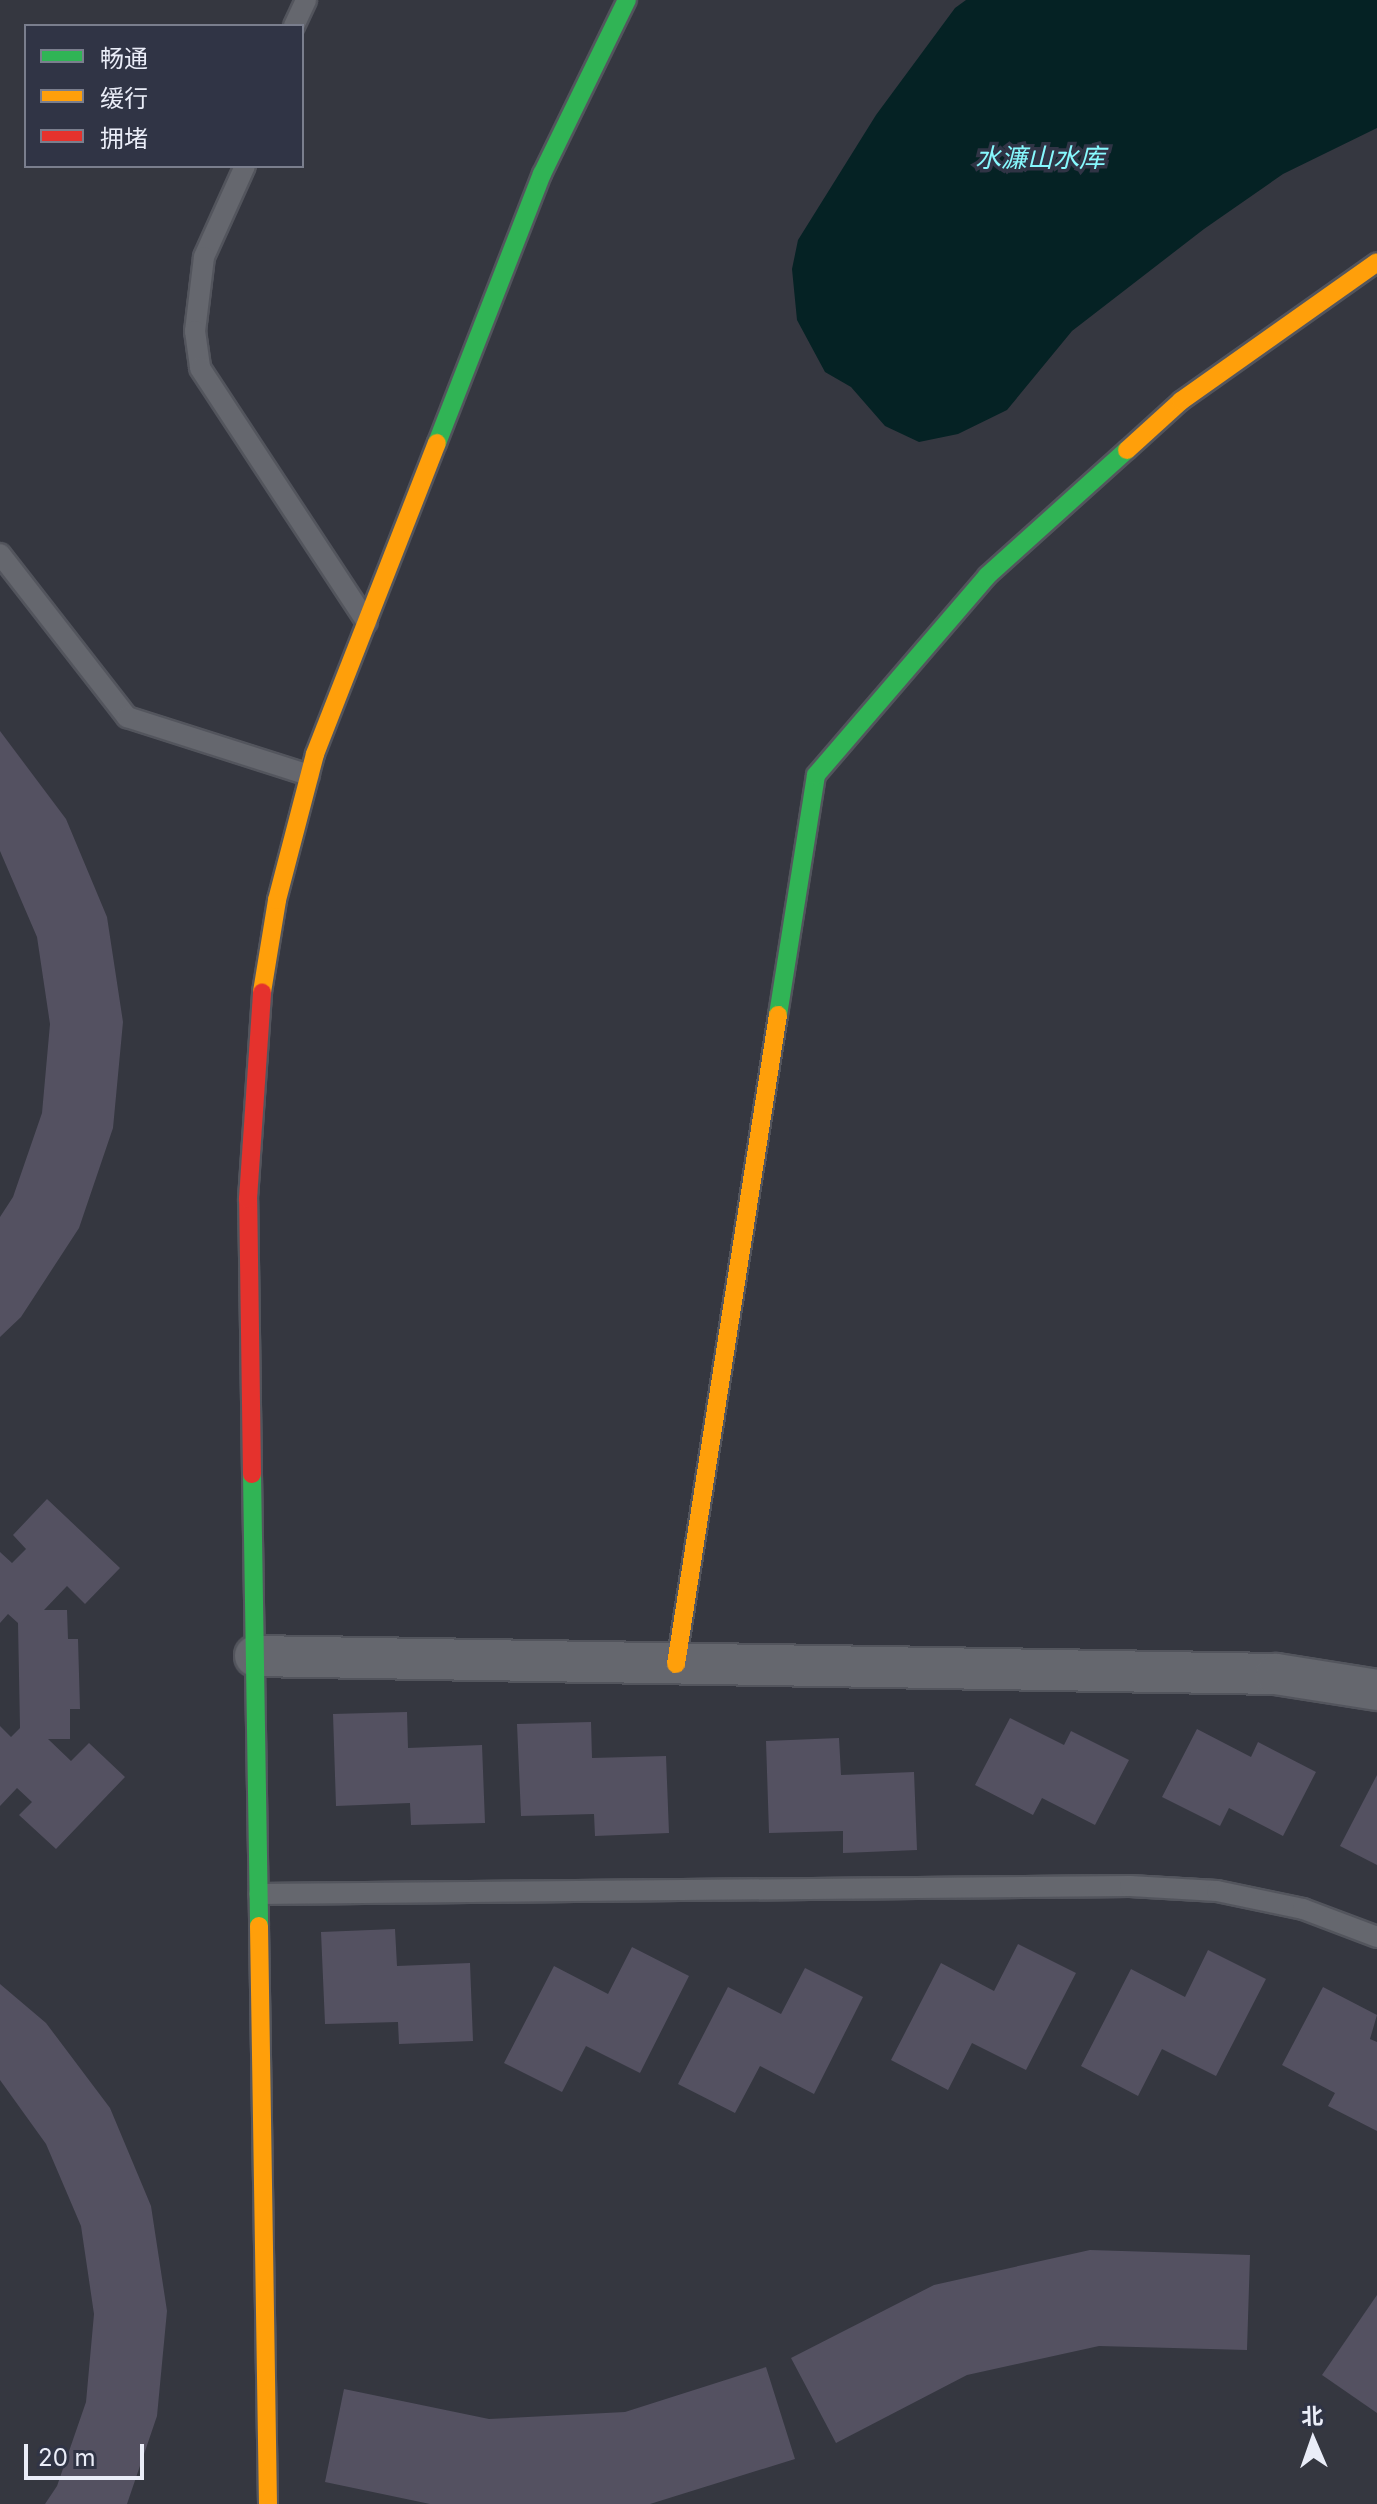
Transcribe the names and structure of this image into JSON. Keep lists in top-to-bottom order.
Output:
{
  "water": ["水濂山水库"],
  "legend": ["畅通", "缓行", "拥堵"],
  "scale_bar": "20 m",
  "north": "top"
}
